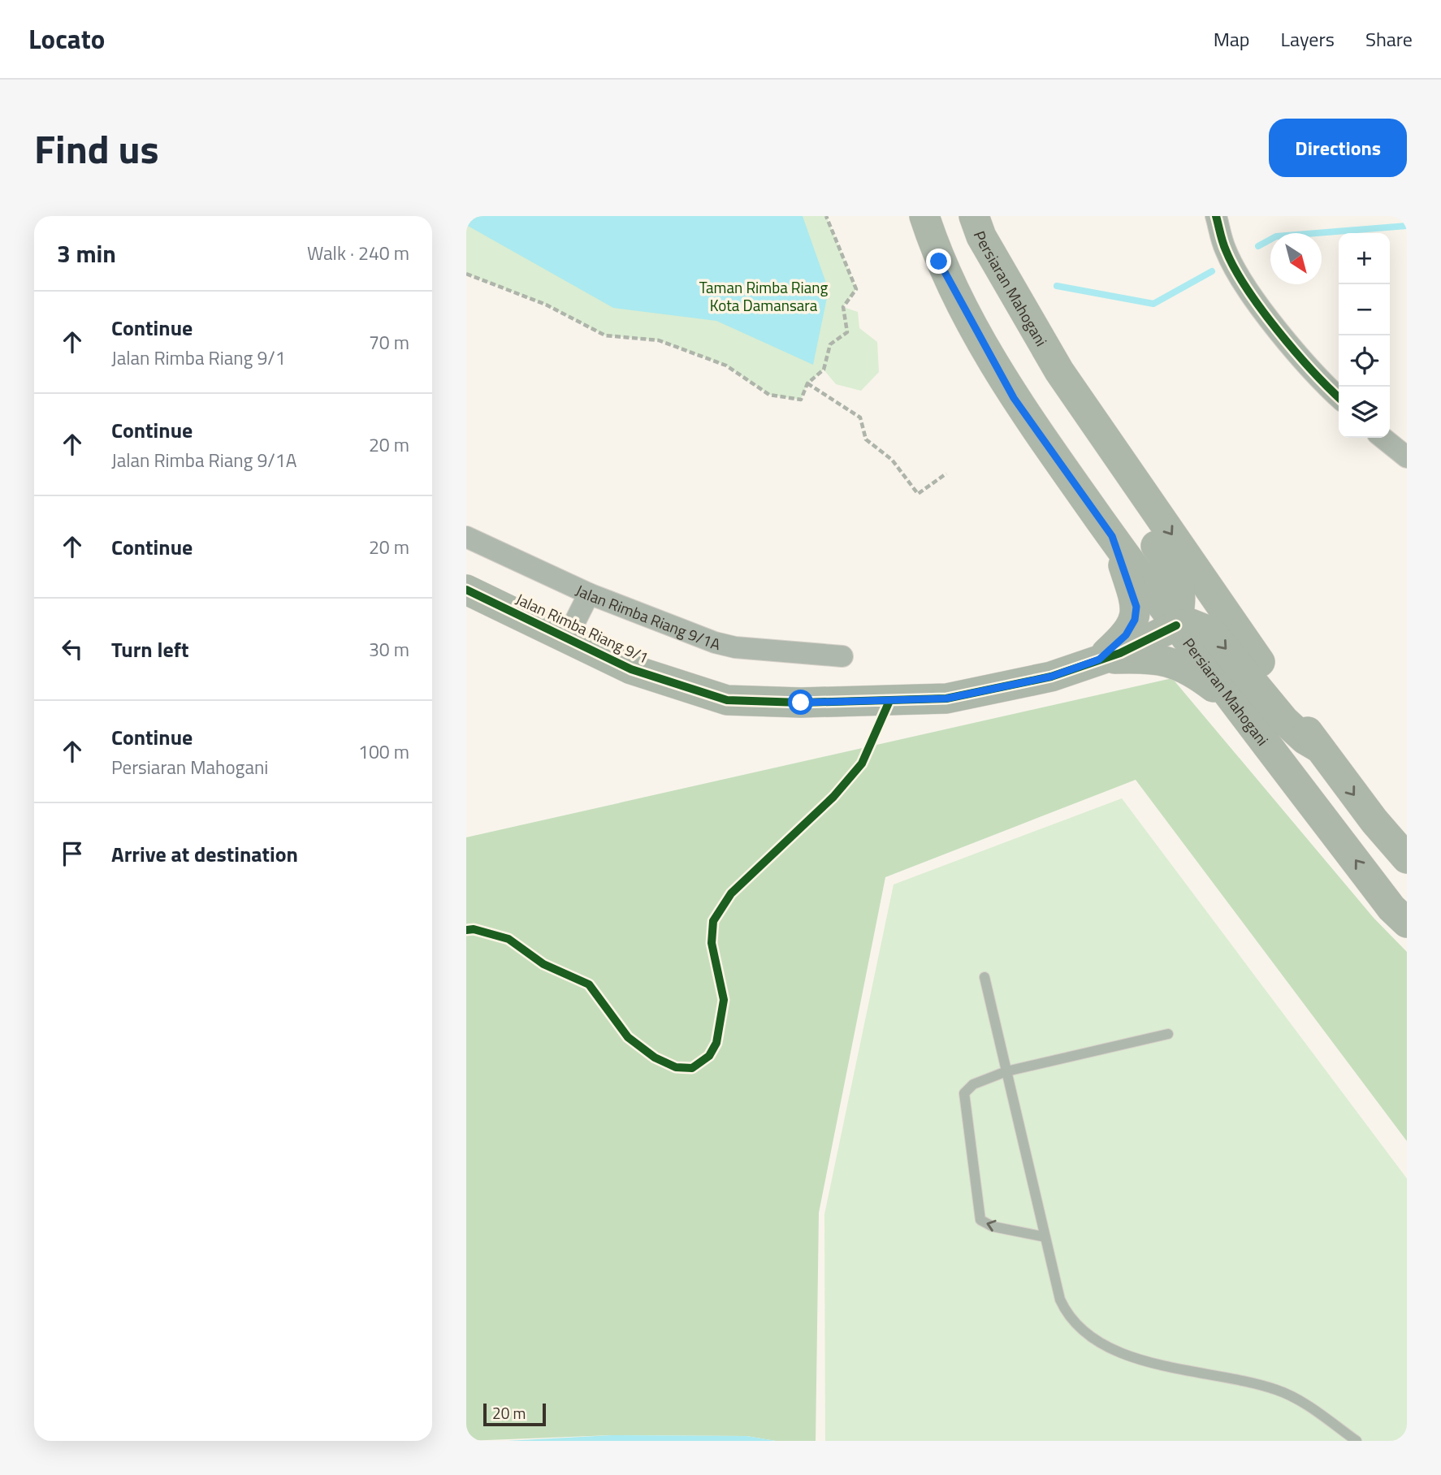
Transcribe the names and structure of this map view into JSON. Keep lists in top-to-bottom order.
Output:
{
  "streets": {
    "main road": ["Persiaran Mahogani", "Jalan Rimba Riang 9/1"],
    "street": ["Jalan Rimba Riang 9/1A"]
  },
  "parks": ["Taman Rimba Riang Kota Damansara"],
  "scale_bar": "20 m",
  "north": "bottom right",
  "page": {
    "header": "Locato",
    "nav": ["Map", "Layers", "Share"],
    "title": "Find us",
    "buttons": "Directions",
    "heading": ["3 min", "Walk · 240 m"],
    "map_buttons": ["+", "−"],
    "list": [
      ["Continue", "Jalan Rimba Riang 9/1", "70 m"],
      ["Continue", "Jalan Rimba Riang 9/1A", "20 m"],
      ["Continue", "20 m"],
      ["Turn left", "30 m"],
      ["Continue", "Persiaran Mahogani", "100 m"],
      "Arrive at destination"
    ],
    "scale": "20 m"
  }
}
